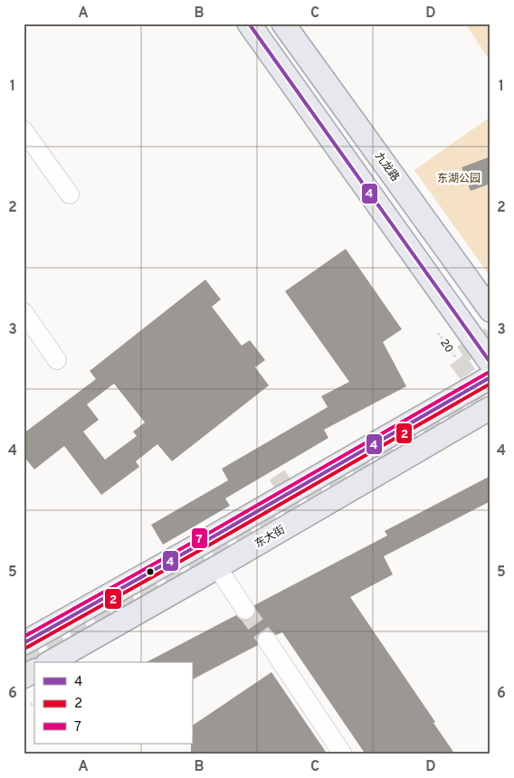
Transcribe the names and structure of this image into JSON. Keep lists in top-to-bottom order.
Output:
{
  "streets": {
    "main road": ["九龙路", "东大街"],
    "path": ["20"]
  },
  "parks": ["东湖公园"],
  "lines": ["transit line 4", "transit line 7", "transit line 2"],
  "legend": ["4", "2", "7"],
  "grid": {
    "columns": [
      "A",
      "B",
      "C",
      "D"
    ],
    "rows": [
      "1",
      "2",
      "3",
      "4",
      "5",
      "6"
    ]
  }
}
